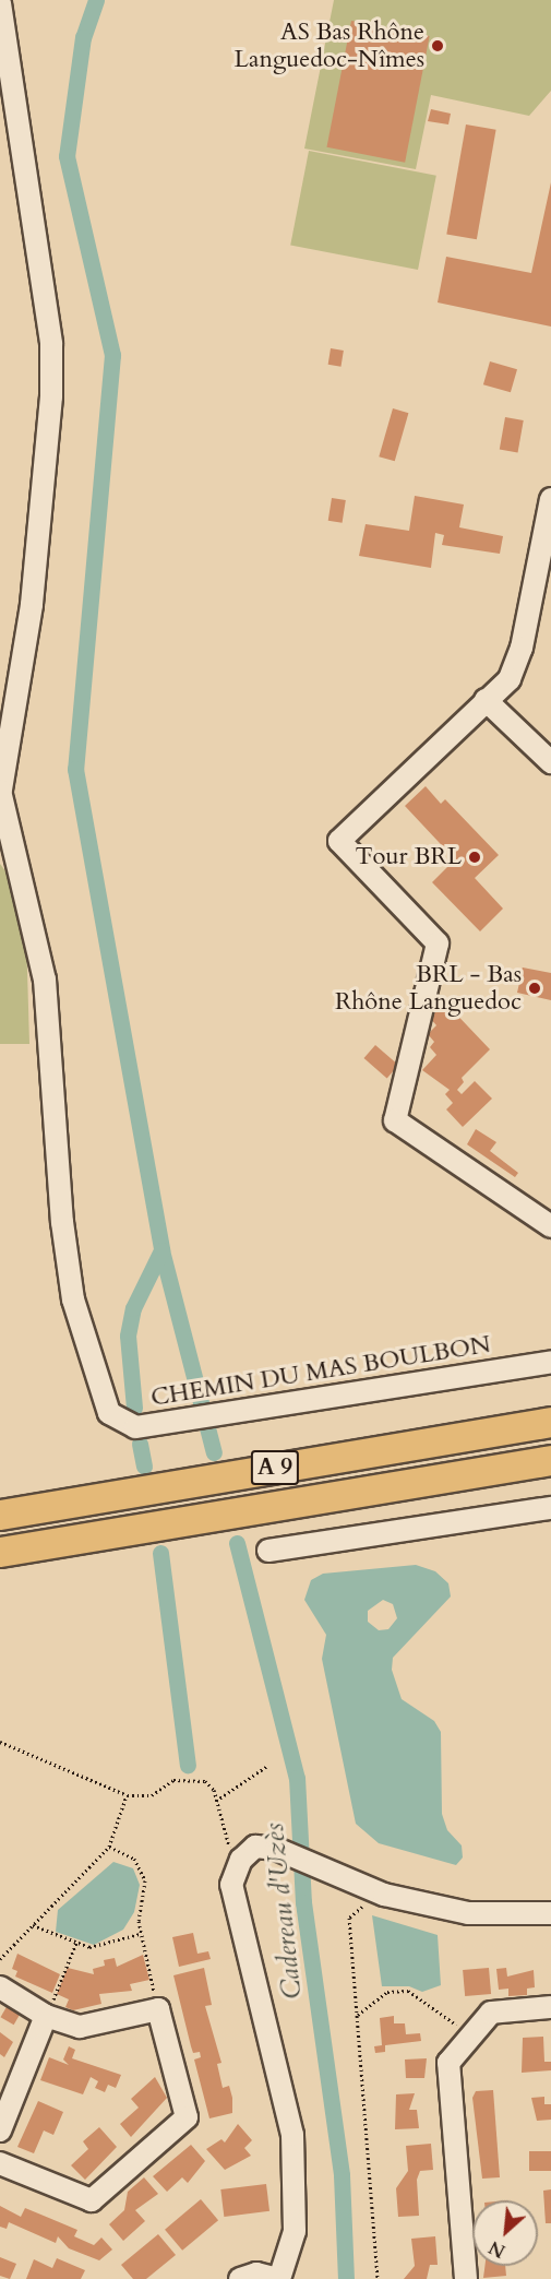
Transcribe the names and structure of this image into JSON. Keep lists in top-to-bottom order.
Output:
{
  "streets": {
    "highway": ["A 9"],
    "street": ["CHEMIN DU MAS BOULBON"]
  },
  "water": ["Cadereau d'Uzès"],
  "places": ["AS Bas Rhône Languedoc-Nîmes", "Tour BRL", "BRL - Bas Rhône Languedoc"],
  "north": "bottom left"
}
